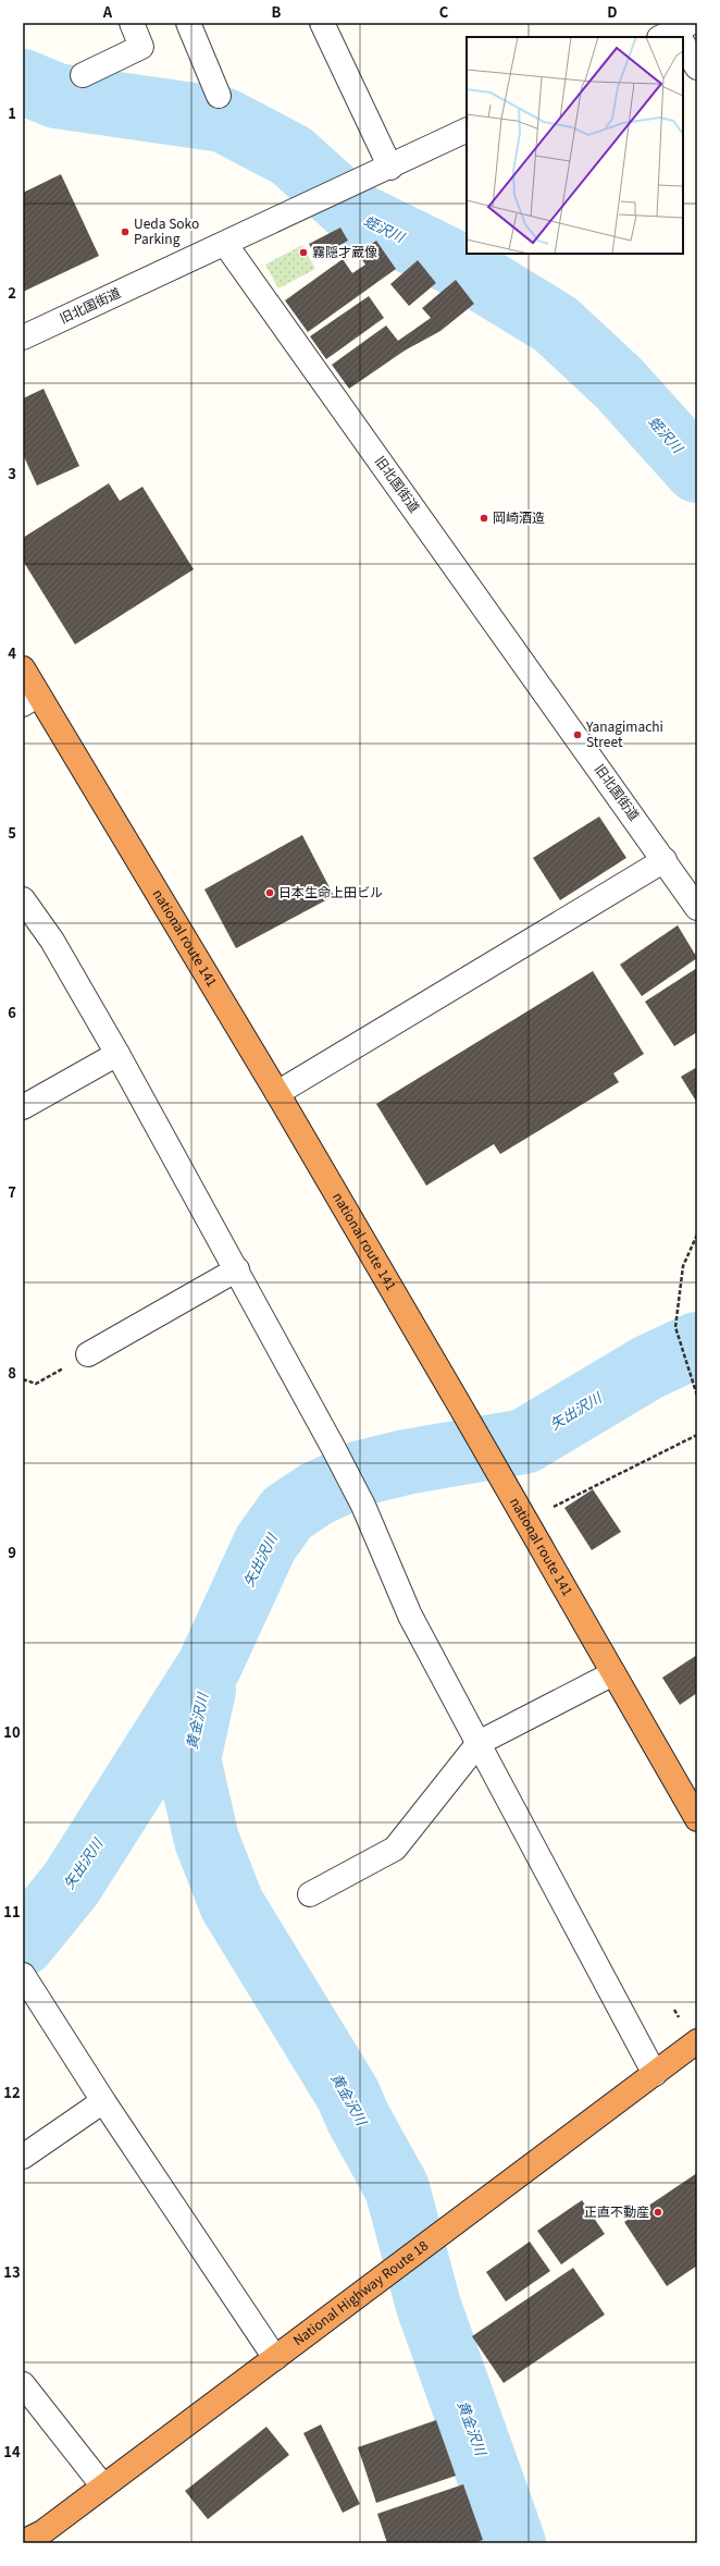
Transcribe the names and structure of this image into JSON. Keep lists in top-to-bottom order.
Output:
{
  "streets": {
    "highway": ["national route 141", "National Highway Route 18"],
    "street": ["旧北国街道"]
  },
  "water": ["蛭沢川", "矢出沢川", "黄金沢川"],
  "places": [
    "Ueda Soko Parking",
    "霧隠才蔵像",
    "岡崎酒造",
    "Yanagimachi Street",
    "日本生命上田ビル",
    "正直不動産"
  ],
  "grid": {
    "columns": [
      "A",
      "B",
      "C",
      "D"
    ],
    "rows": [
      "1",
      "2",
      "3",
      "4",
      "5",
      "6",
      "7",
      "8",
      "9",
      "10",
      "11",
      "12",
      "13",
      "14"
    ]
  }
}
